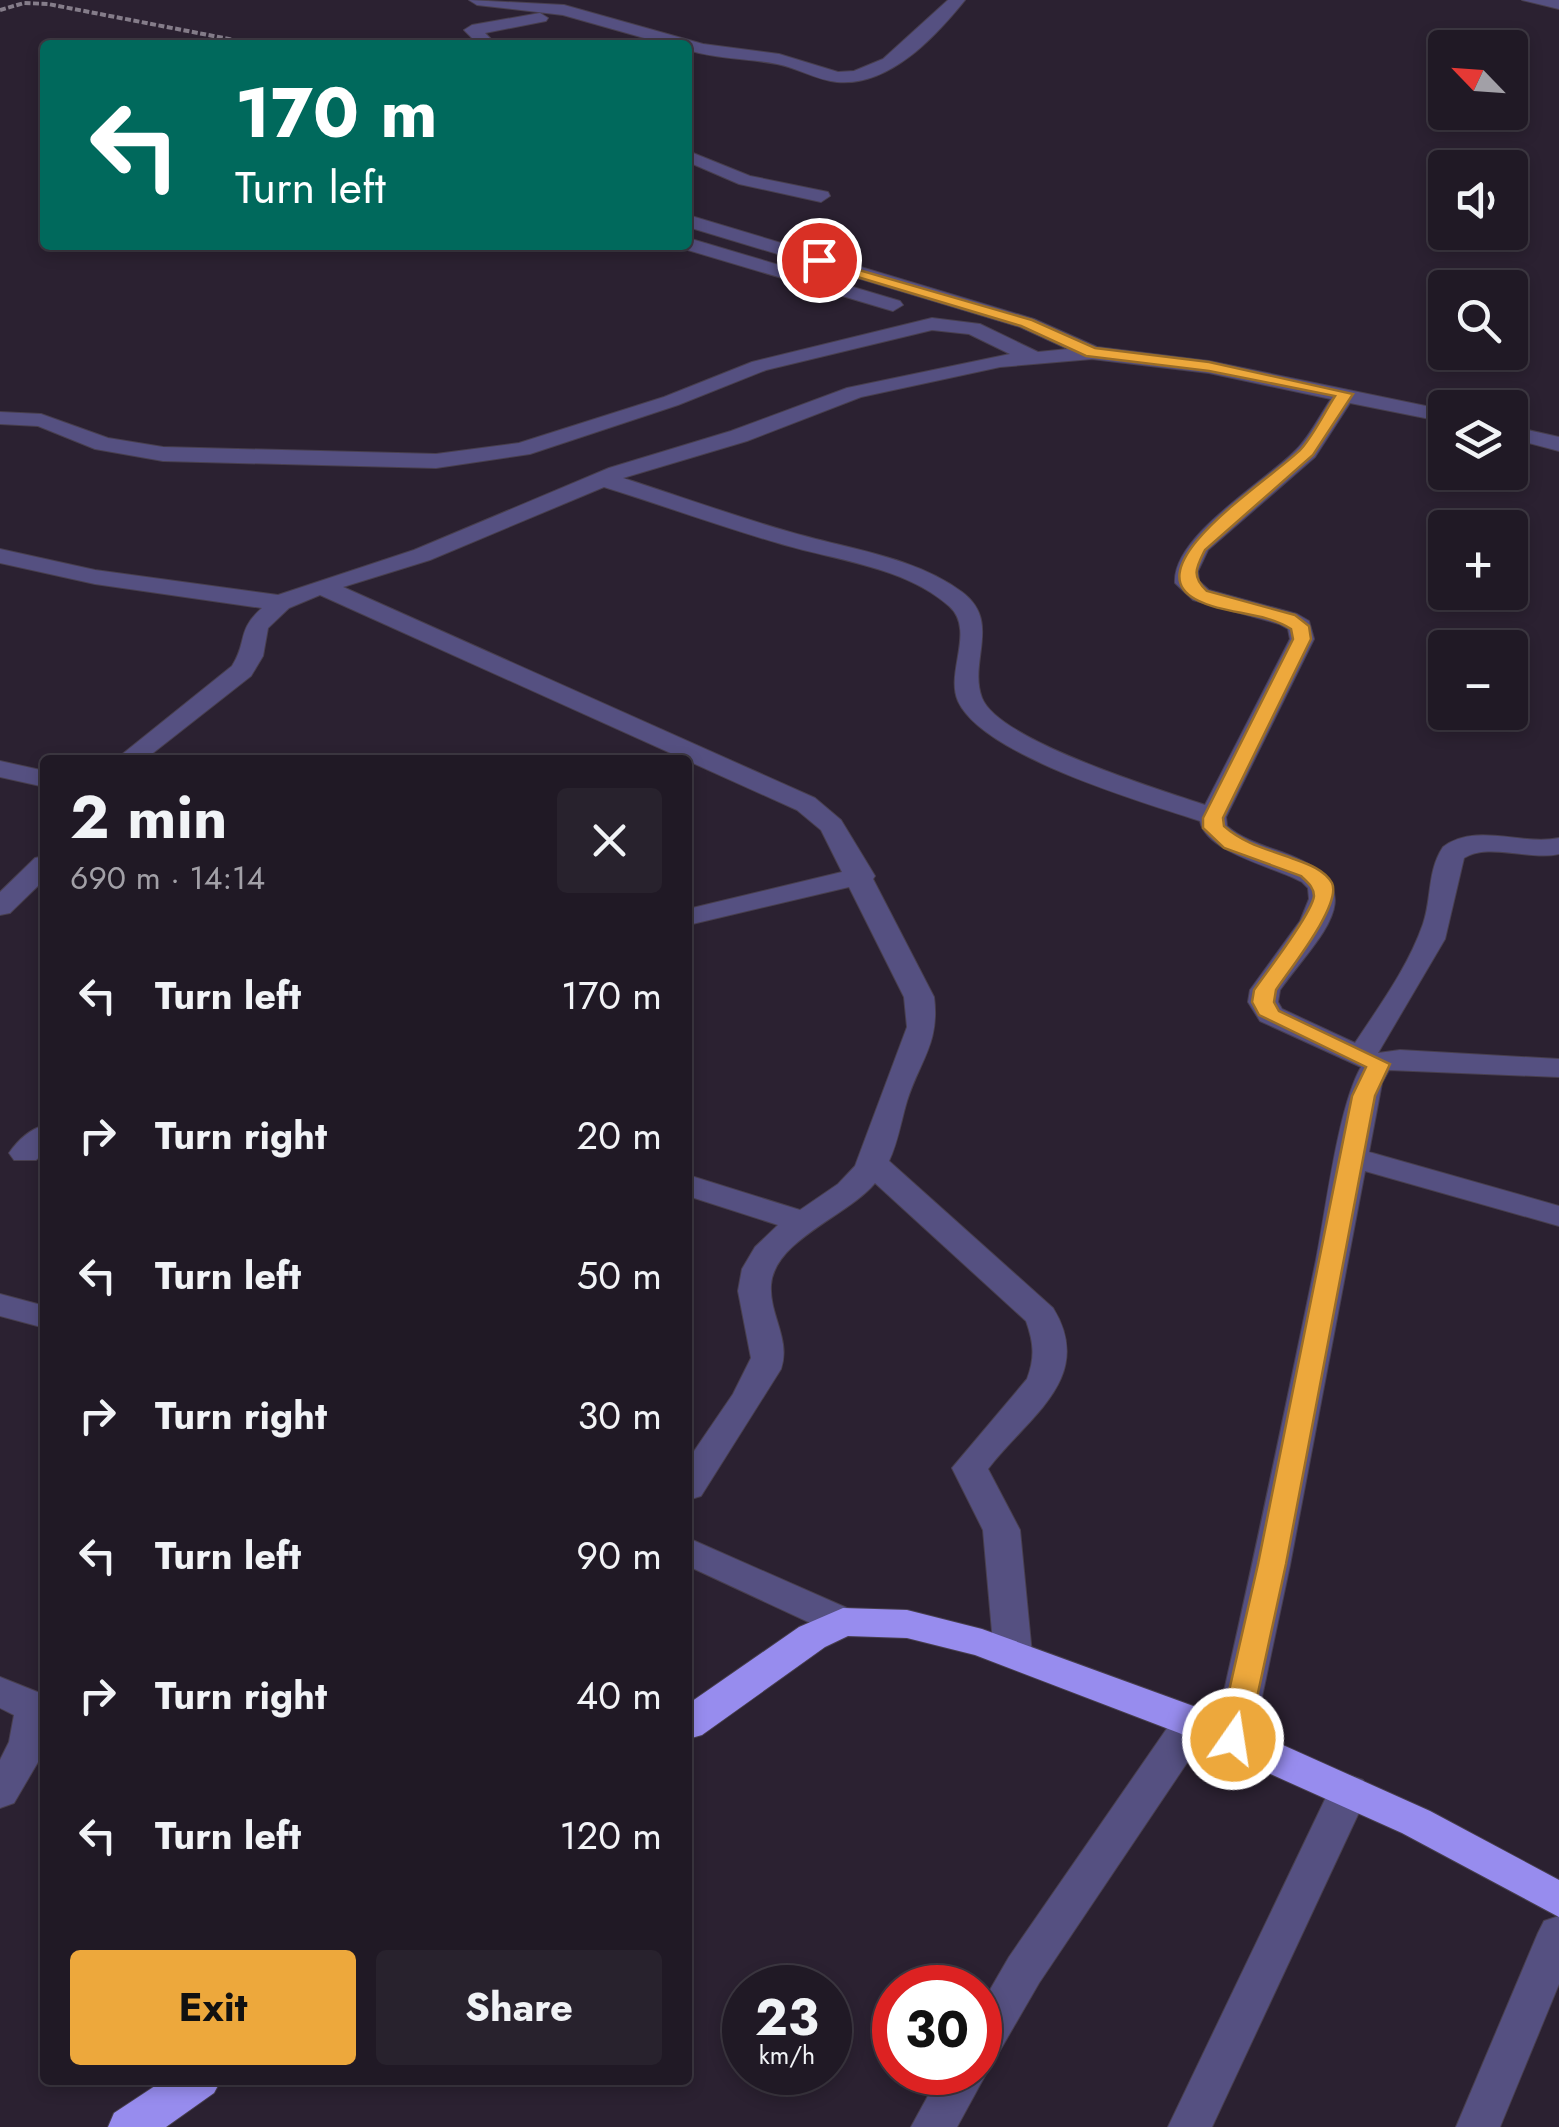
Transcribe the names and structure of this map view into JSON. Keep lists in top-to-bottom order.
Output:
{
  "north": "top left",
  "page": {
    "map_buttons": ["+", "−"],
    "turn": ["170 m", "Turn left"],
    "heading": ["2 min", "690 m · 14:14"],
    "list": [
      {
        "name": "Turn left",
        "value": "170 m"
      },
      {
        "name": "Turn right",
        "value": "20 m"
      },
      {
        "name": "Turn left",
        "value": "50 m"
      },
      {
        "name": "Turn right",
        "value": "30 m"
      },
      {
        "name": "Turn left",
        "value": "90 m"
      },
      {
        "name": "Turn right",
        "value": "40 m"
      },
      {
        "name": "Turn left",
        "value": "120 m"
      }
    ],
    "buttons": ["Exit", "Share"],
    "speed": "23 km/h",
    "limit": "30"
  }
}
